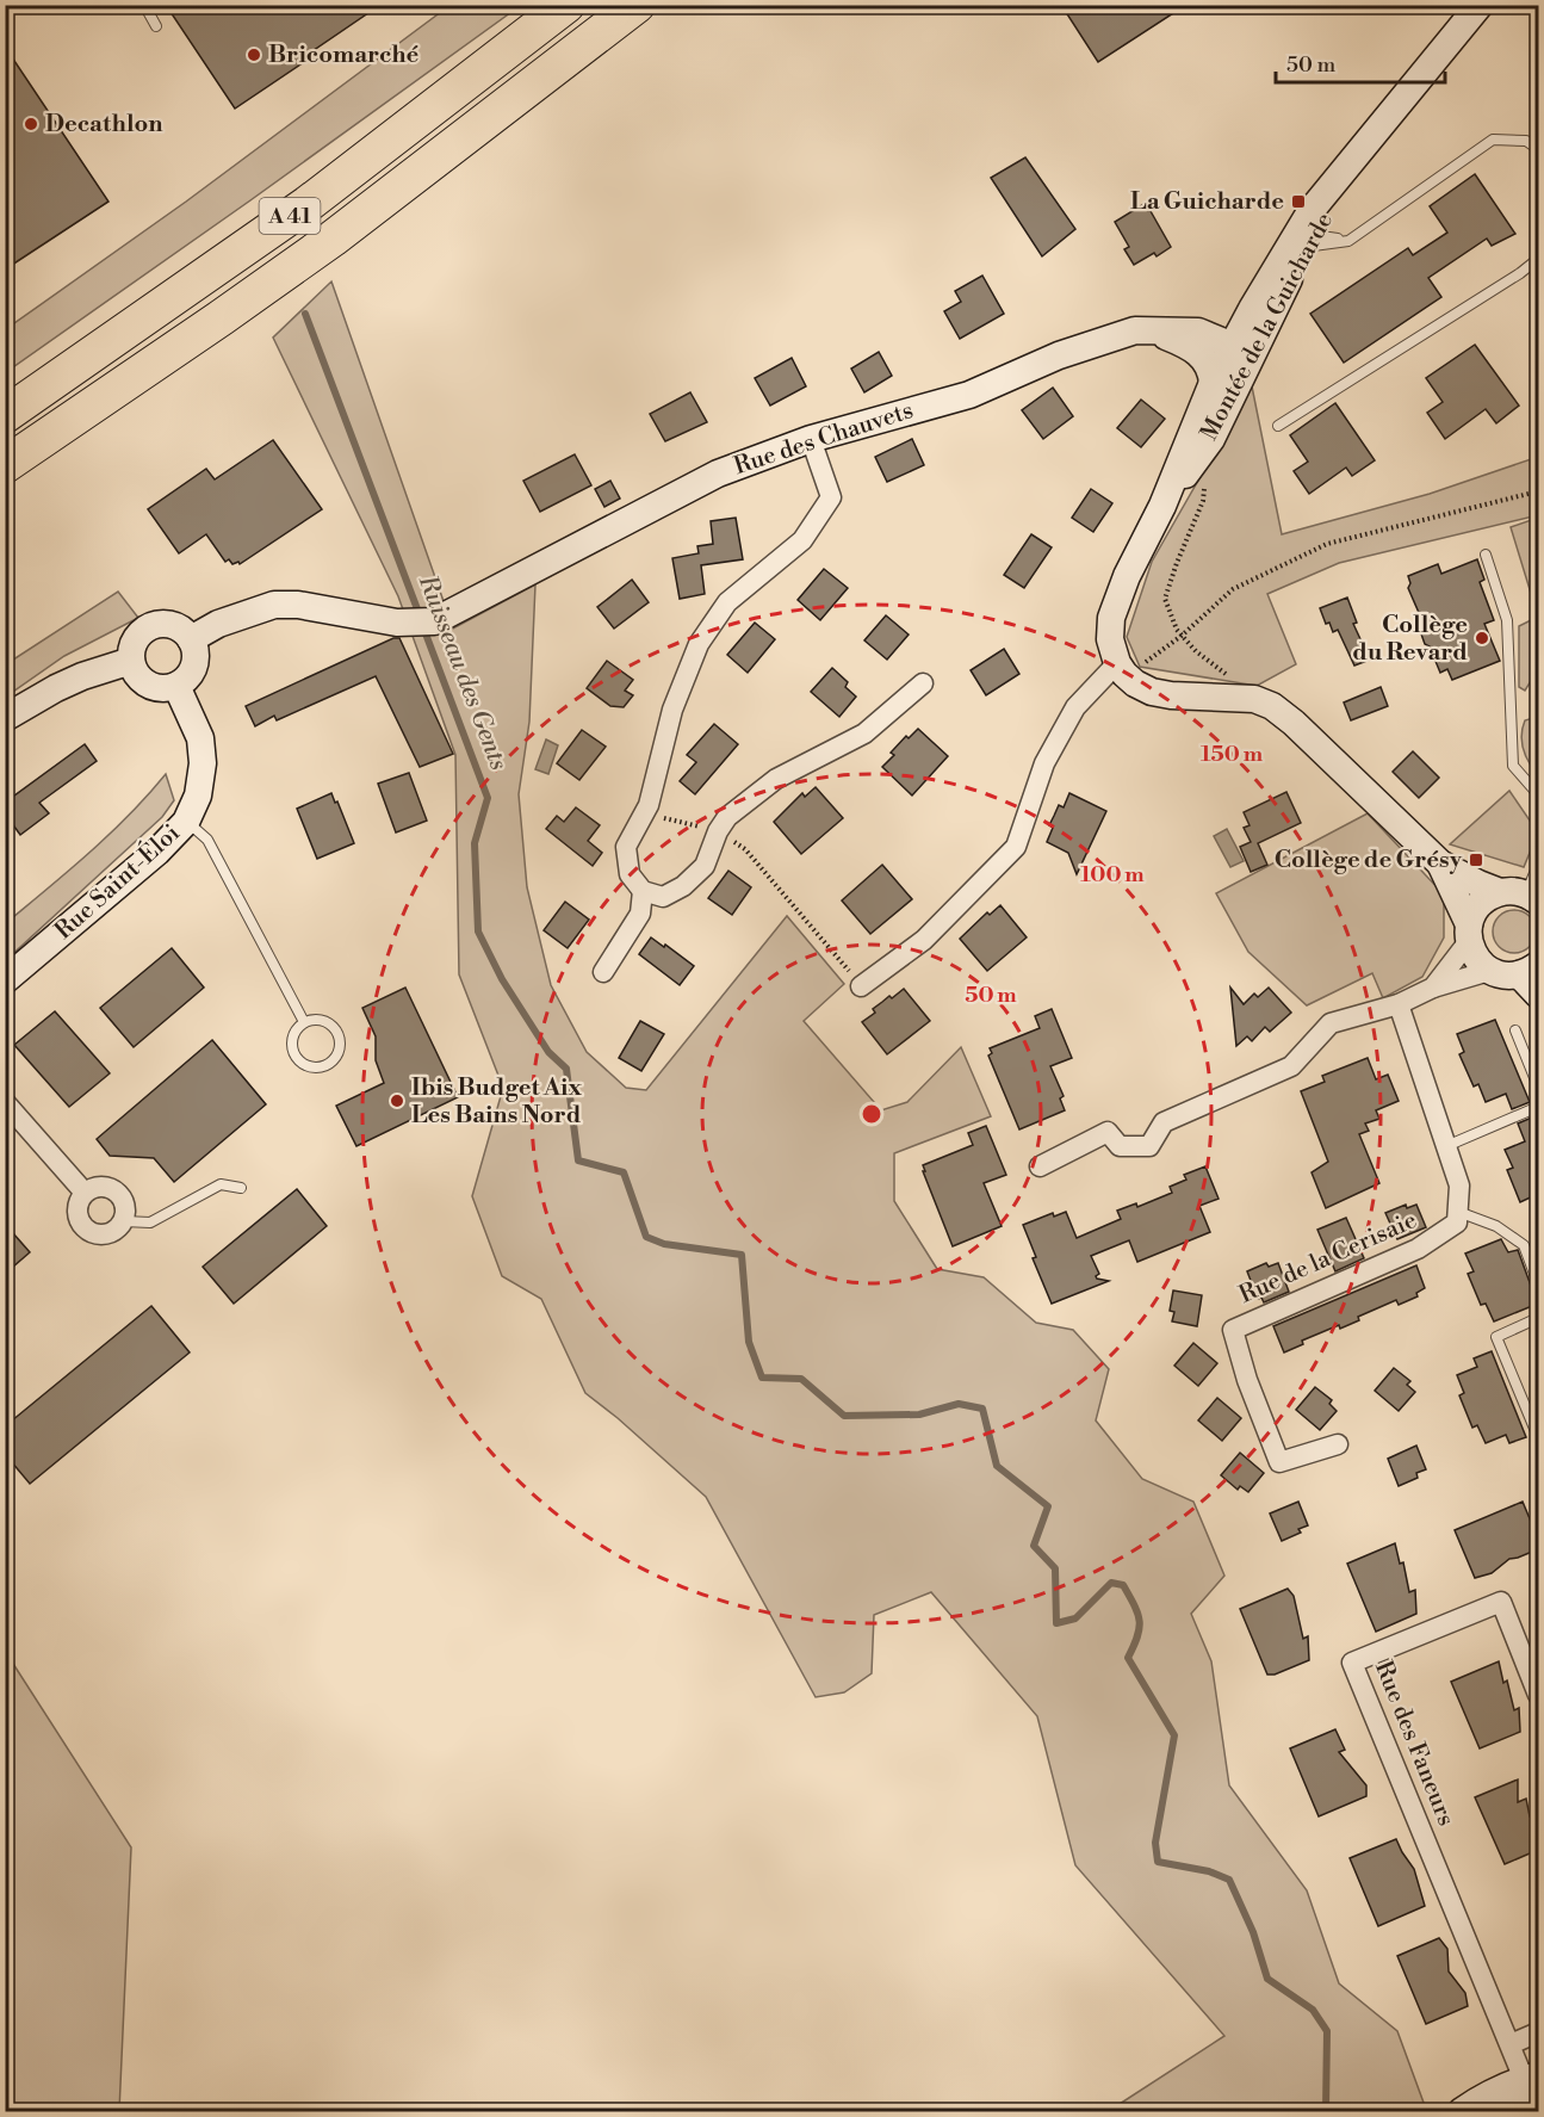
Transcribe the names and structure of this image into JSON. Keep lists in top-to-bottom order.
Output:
{
  "streets": {
    "highway": ["A 41"],
    "main road": ["Montée de la Guicharde", "Rue des Chauvets", "Rue Saint-Éloi"],
    "street": ["Rue de la Cerisaie", "Rue des Faneurs"]
  },
  "crossings": [
    ["Montée de la Guicharde", "Rue des Chauvets"],
    ["Rue des Chauvets", "Rue Saint-Éloi"]
  ],
  "water": ["Ruisseau des Gents"],
  "places": {
    "other": [
      "Bricomarché",
      "Decathlon",
      "Collège du Revard",
      "Ibis Budget Aix Les Bains Nord"
    ],
    "transit": ["La Guicharde", "Collège de Grésy"]
  },
  "scale_bar": "50 m",
  "rings": ["150 m", "100 m", "50 m"]
}
